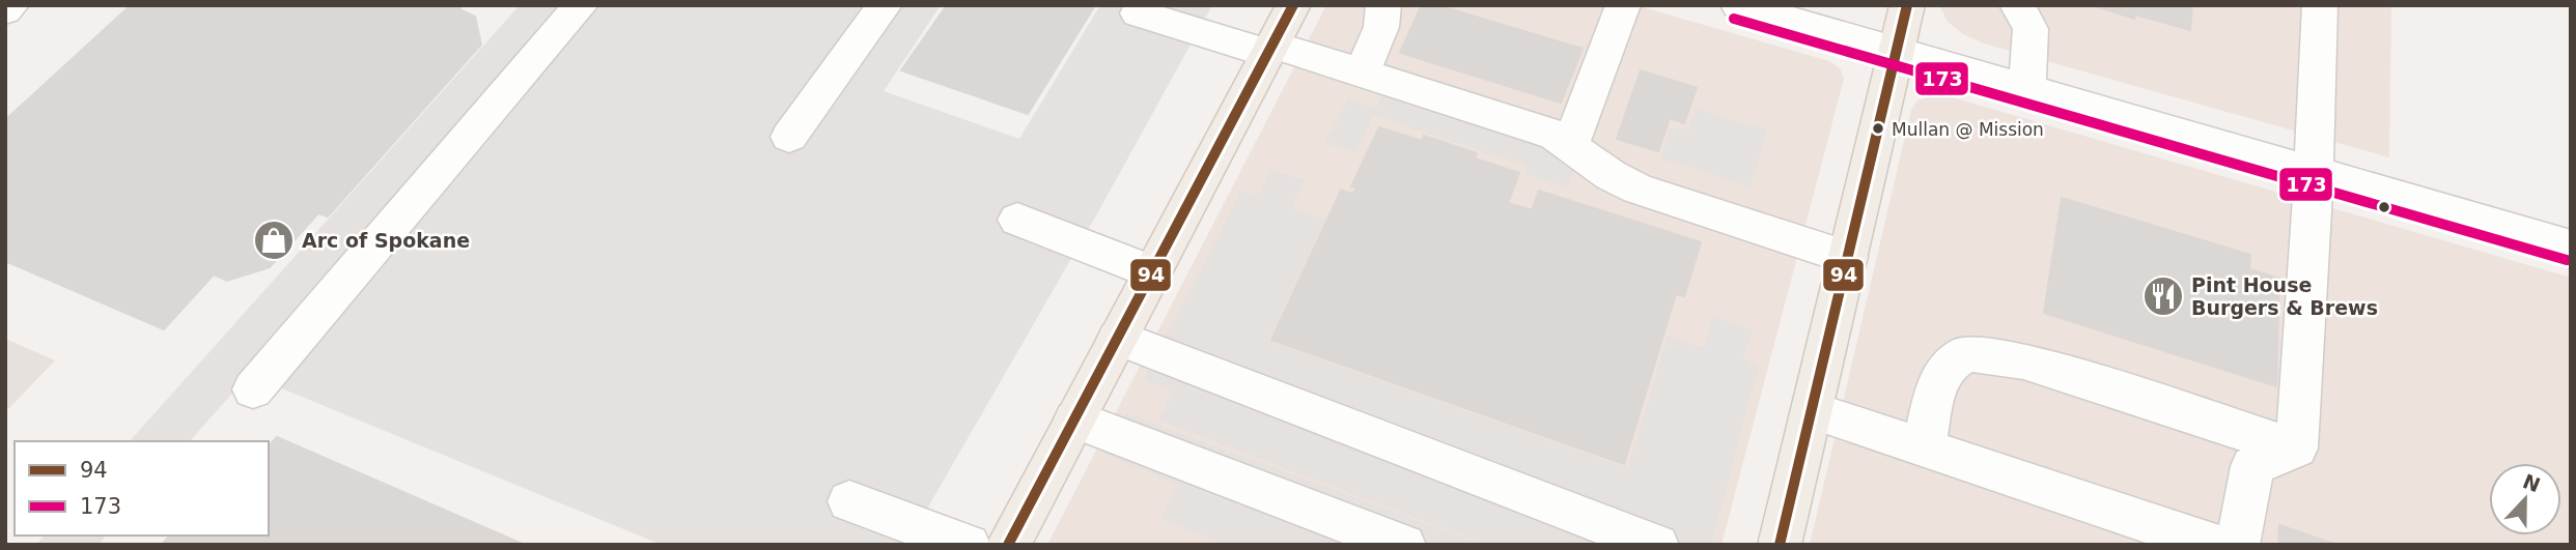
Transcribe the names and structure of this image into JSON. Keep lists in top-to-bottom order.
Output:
{
  "places": {
    "other": ["Mullan @ Mission"],
    "shop": ["Arc of Spokane"],
    "restaurant": ["Pint House Burgers & Brews"]
  },
  "lines": ["transit line 94", "transit line 173"],
  "legend": ["94", "173"],
  "north": "top"
}
